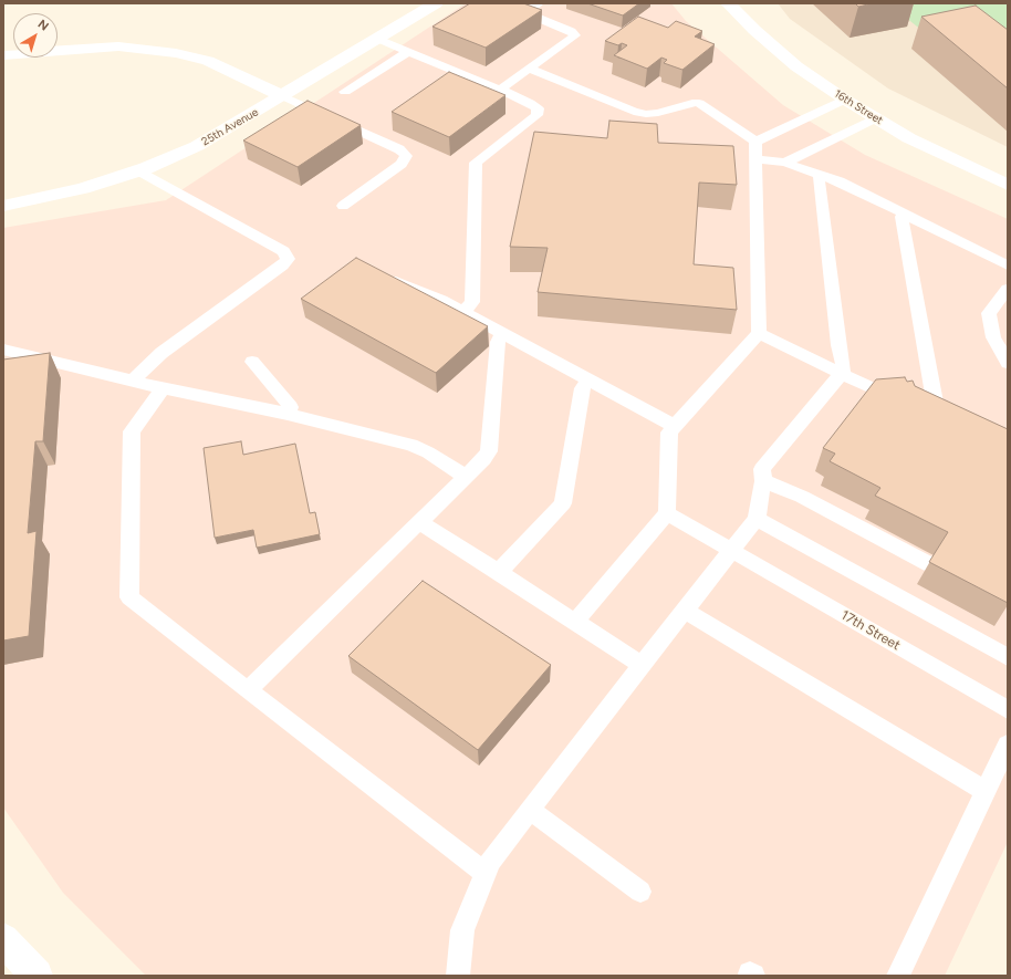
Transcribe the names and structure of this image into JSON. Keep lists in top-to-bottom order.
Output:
{
  "streets": {
    "street": ["16th Street", "25th Avenue"],
    "lane": ["17th Street"]
  },
  "north": "top right"
}
